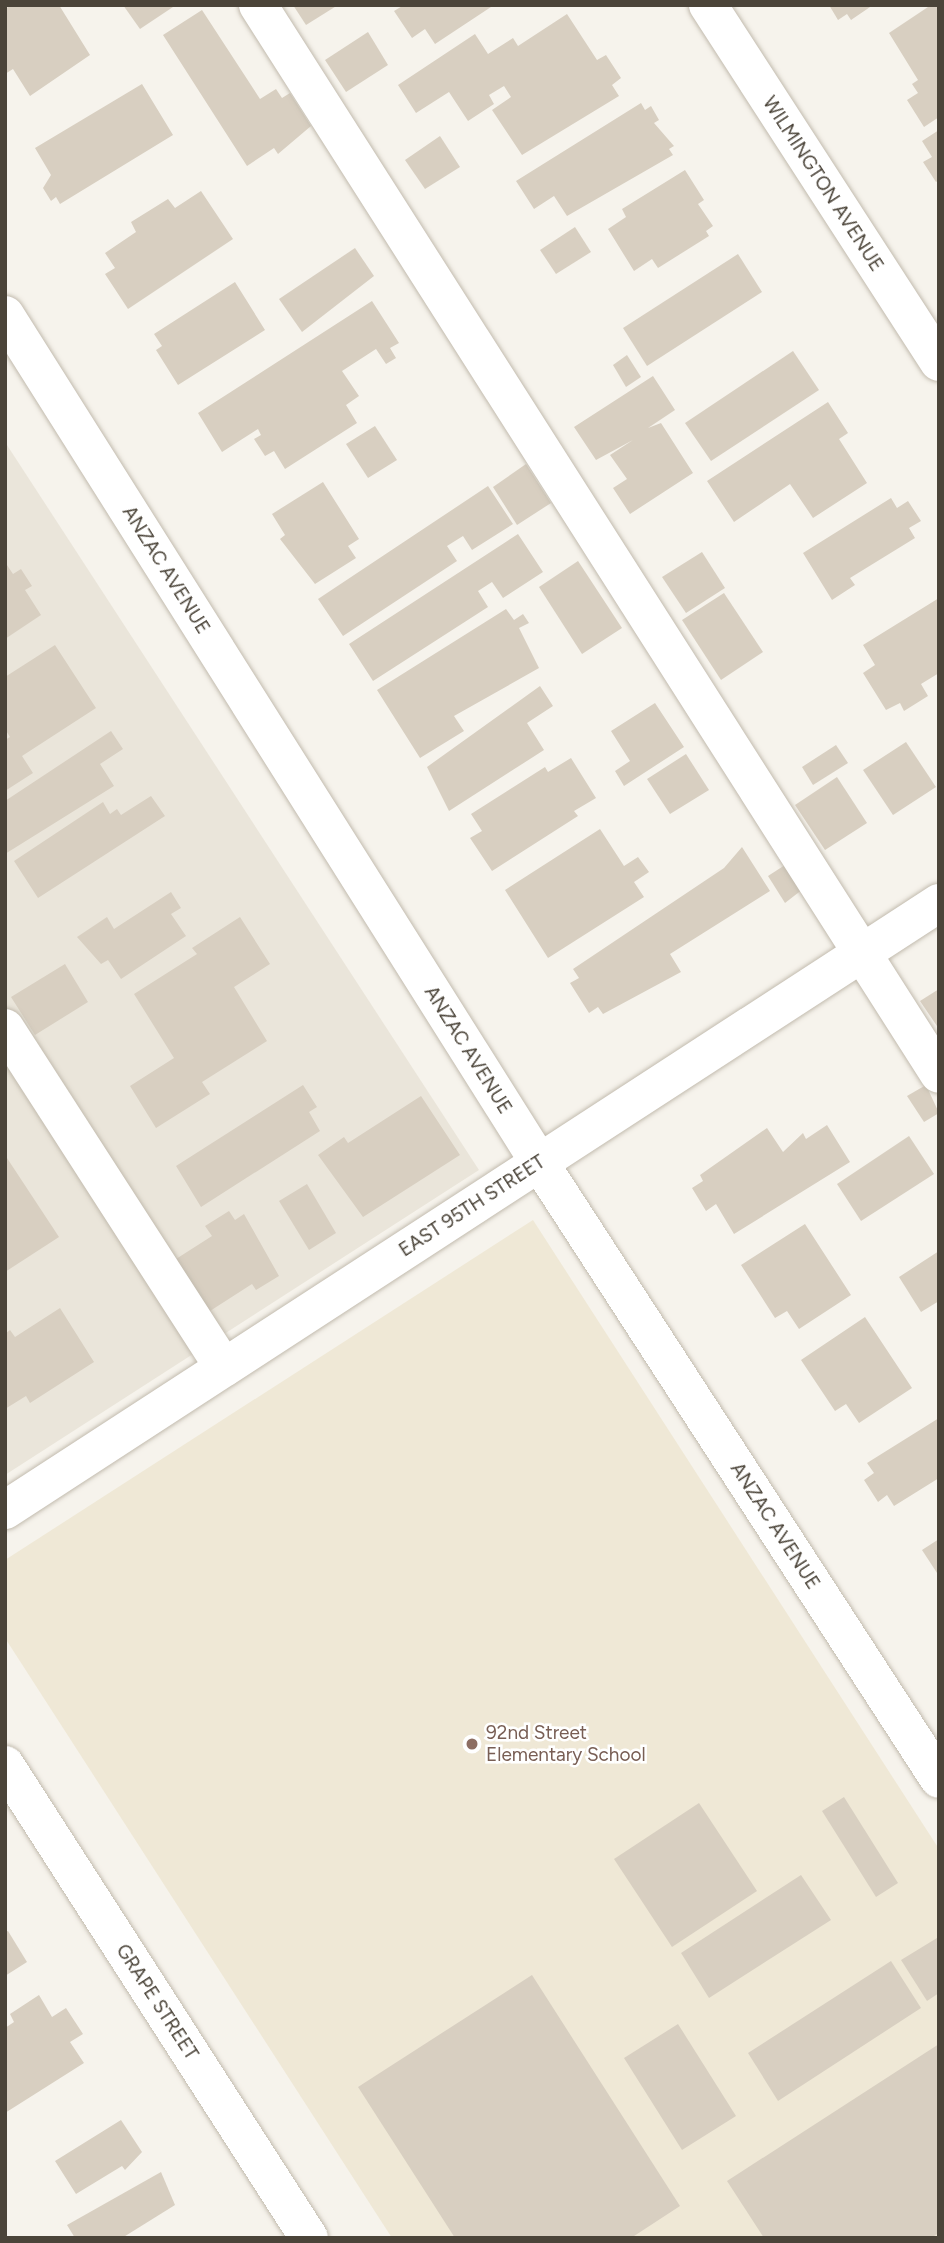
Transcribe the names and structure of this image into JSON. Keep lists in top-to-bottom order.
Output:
{
  "streets": {
    "street": [
      "WILMINGTON AVENUE",
      "ANZAC AVENUE",
      "EAST 95TH STREET",
      "GRAPE STREET"
    ]
  },
  "crossings": [
    ["ANZAC AVENUE", "EAST 95TH STREET"]
  ],
  "places": ["92nd Street Elementary School"]
}
